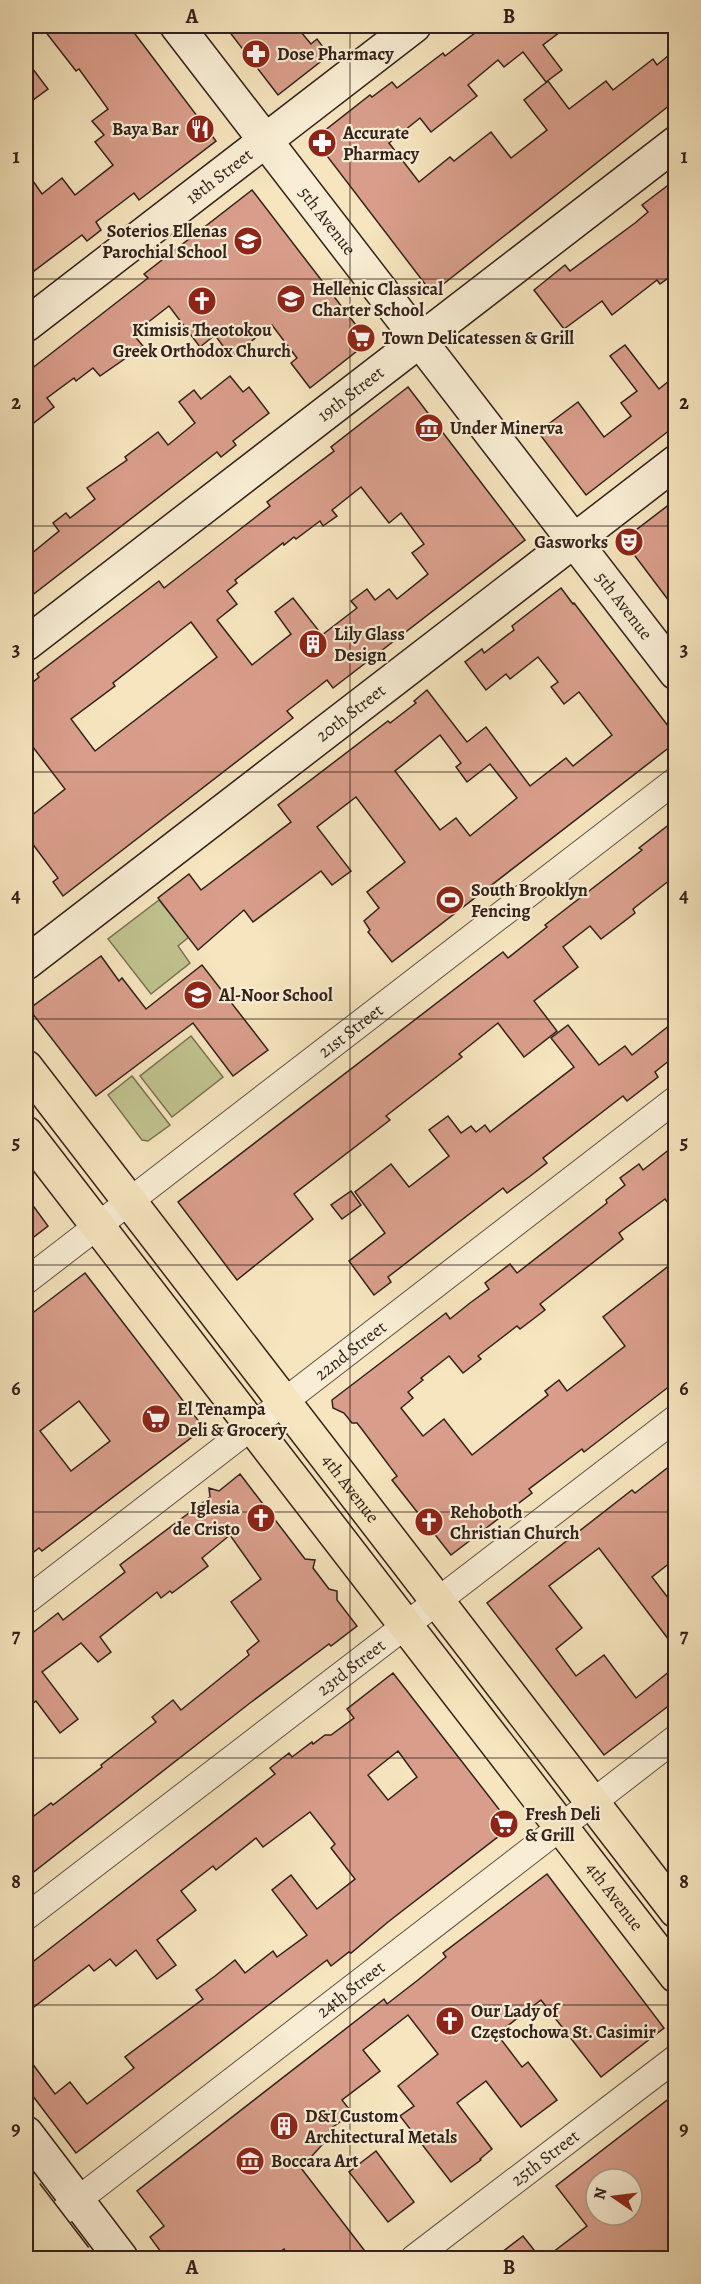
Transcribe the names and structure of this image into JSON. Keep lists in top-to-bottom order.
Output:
{
  "streets": {
    "main road": [
      "18th Street",
      "5th Avenue",
      "19th Street",
      "20th Street",
      "4th Avenue"
    ],
    "street": [
      "21st Street",
      "22nd Street",
      "23rd Street",
      "24th Street",
      "25th Street"
    ]
  },
  "crossings": [
    ["18th Street", "5th Avenue"],
    ["5th Avenue", "19th Street"],
    ["5th Avenue", "20th Street"],
    ["21st Street", "4th Avenue"],
    ["22nd Street", "4th Avenue"],
    ["4th Avenue", "23rd Street"],
    ["4th Avenue", "24th Street"]
  ],
  "places": {
    "pharmacy": ["Dose Pharmacy", "Accurate Pharmacy"],
    "restaurant": ["Baya Bar"],
    "school or university": ["Soterios Ellenas Parochial School", "Hellenic Classical Charter School", "Al-Noor School"],
    "church": [
      "Kimisis Theotokou Greek Orthodox Church",
      "Iglesia de Cristo",
      "Rehoboth Christian Church",
      "Our Lady of Częstochowa St. Casimir"
    ],
    "supermarket": ["Town Delicatessen & Grill", "El Tenampa Deli & Grocery", "Fresh Deli & Grill"],
    "museum": ["Under Minerva", "Boccara Art"],
    "theatre": ["Gasworks"],
    "building": ["Lily Glass Design", "D&I Custom Architectural Metals"],
    "sports": ["South Brooklyn Fencing"]
  },
  "north": "left",
  "grid": {
    "columns": ["A", "B"],
    "rows": [
      "1",
      "2",
      "3",
      "4",
      "5",
      "6",
      "7",
      "8",
      "9"
    ]
  }
}
